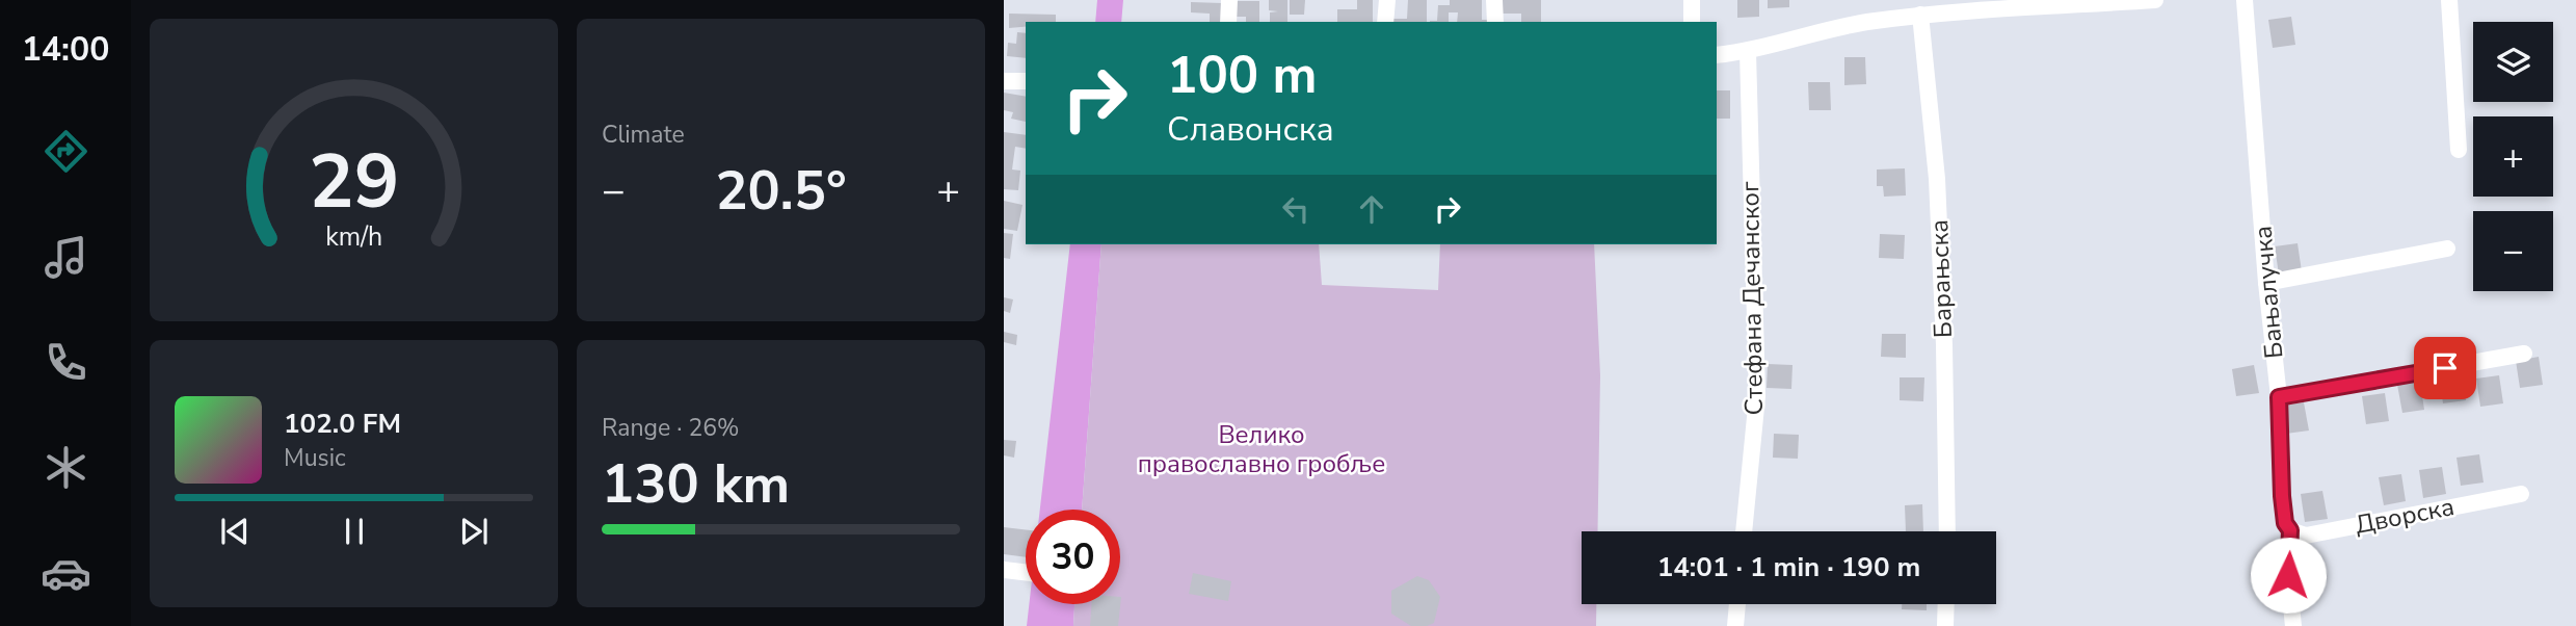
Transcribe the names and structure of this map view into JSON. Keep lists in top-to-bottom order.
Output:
{
  "streets": {
    "street": [
      "Барањска",
      "Бањалучка",
      "Стефана Дечанског",
      "Дворска"
    ]
  },
  "crossings": [
    ["Бањалучка", "Дворска"]
  ],
  "parks": ["Велико православно гробље"],
  "page": {
    "tabs": "14:00",
    "tile": [
      "Climate",
      ["Range · 26%", "130 km"]
    ],
    "map_buttons": ["+", "−"],
    "turn": ["100 m", "Славонска"],
    "heat": ["−", "20.5°", "+"],
    "song": ["102.0 FM", "Music"],
    "limit": "30",
    "trip": "14:01 · 1 min · 190 m",
    "gauge": ["29", "km/h"]
  }
}
